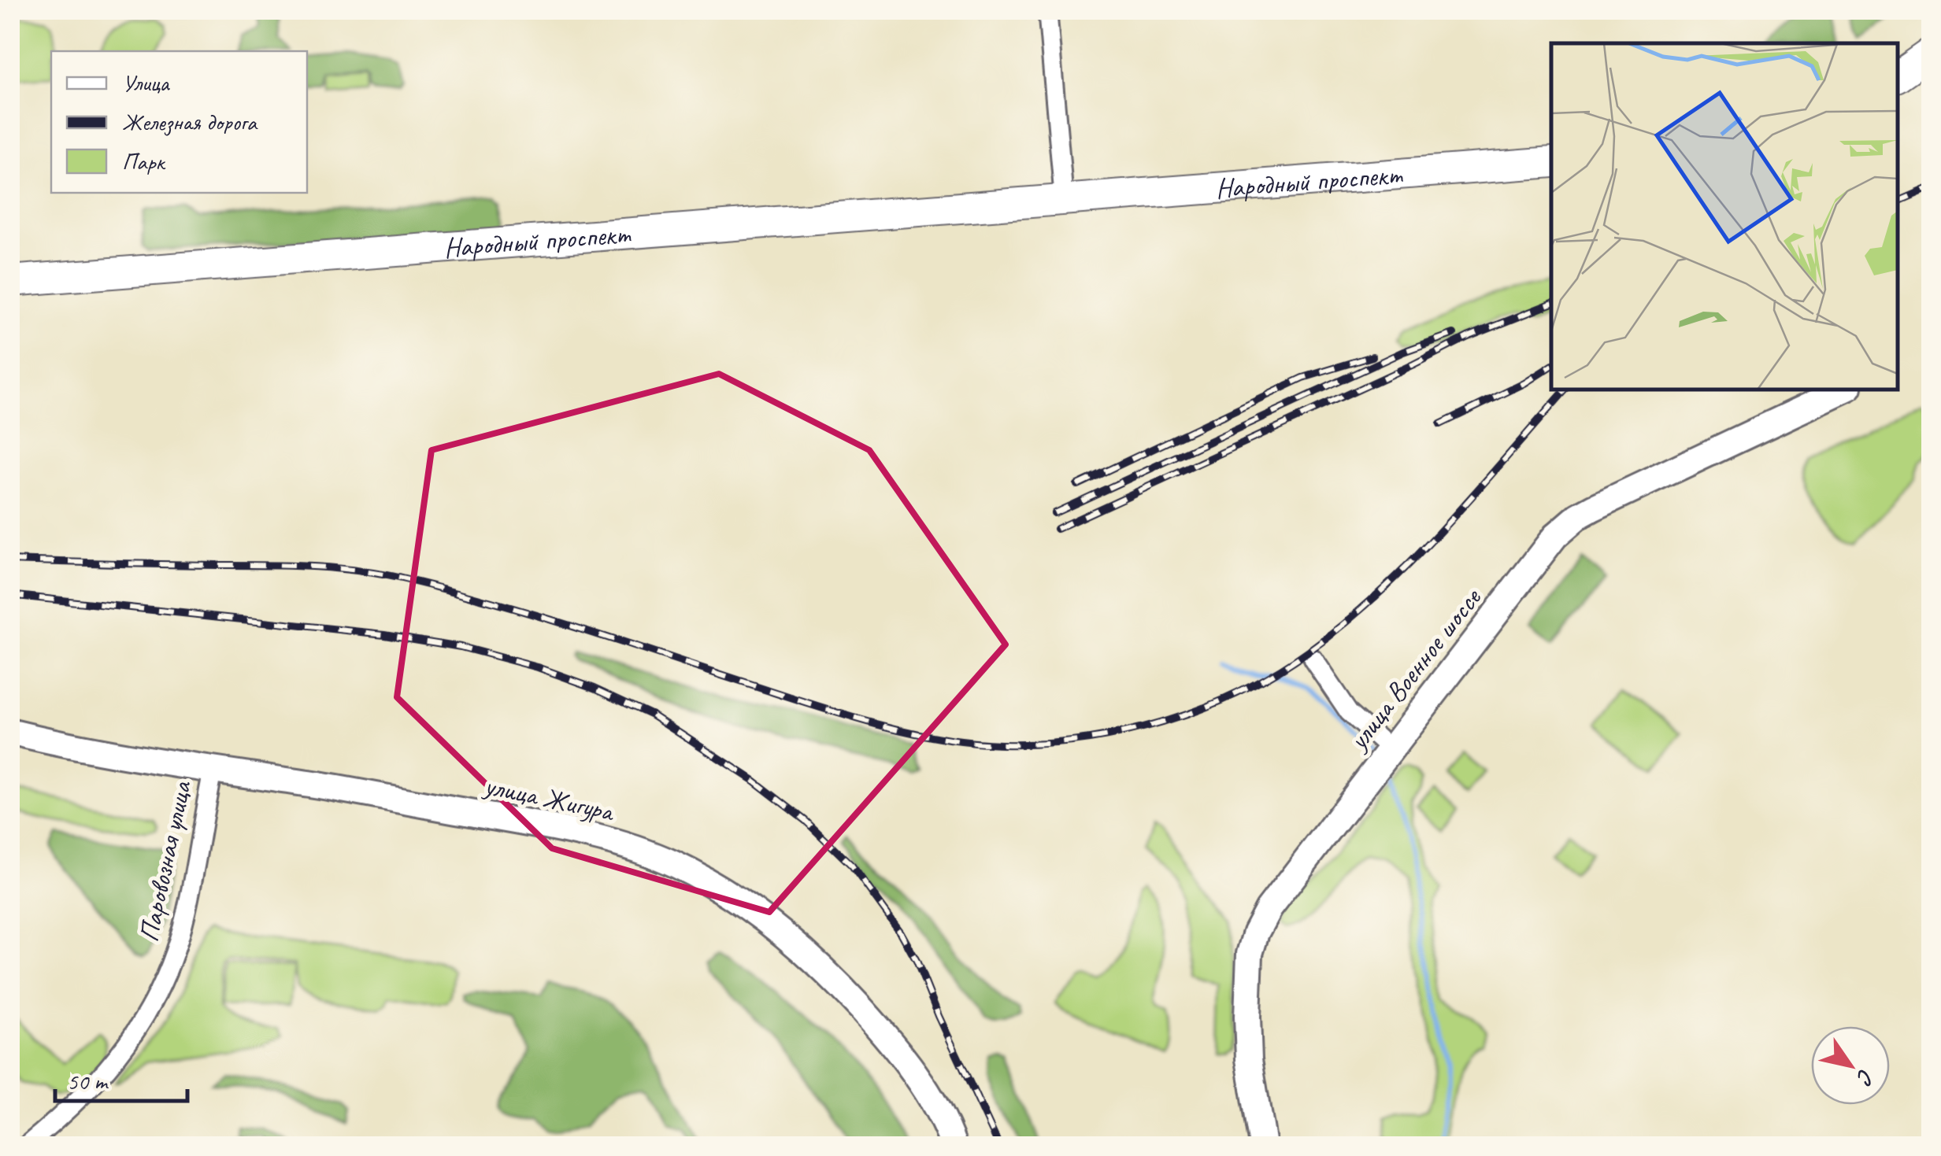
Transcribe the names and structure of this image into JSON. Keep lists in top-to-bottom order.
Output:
{
  "streets": {
    "main road": ["Народный проспект", "улица Военное шоссе", "улица Жигура"],
    "street": ["Паровозная улица"]
  },
  "crossings": [
    ["улица Жигура", "Паровозная улица"]
  ],
  "legend": ["Улица", "Железная дорога", "Парк"],
  "scale_bar": "50 m",
  "north": "bottom right"
}
